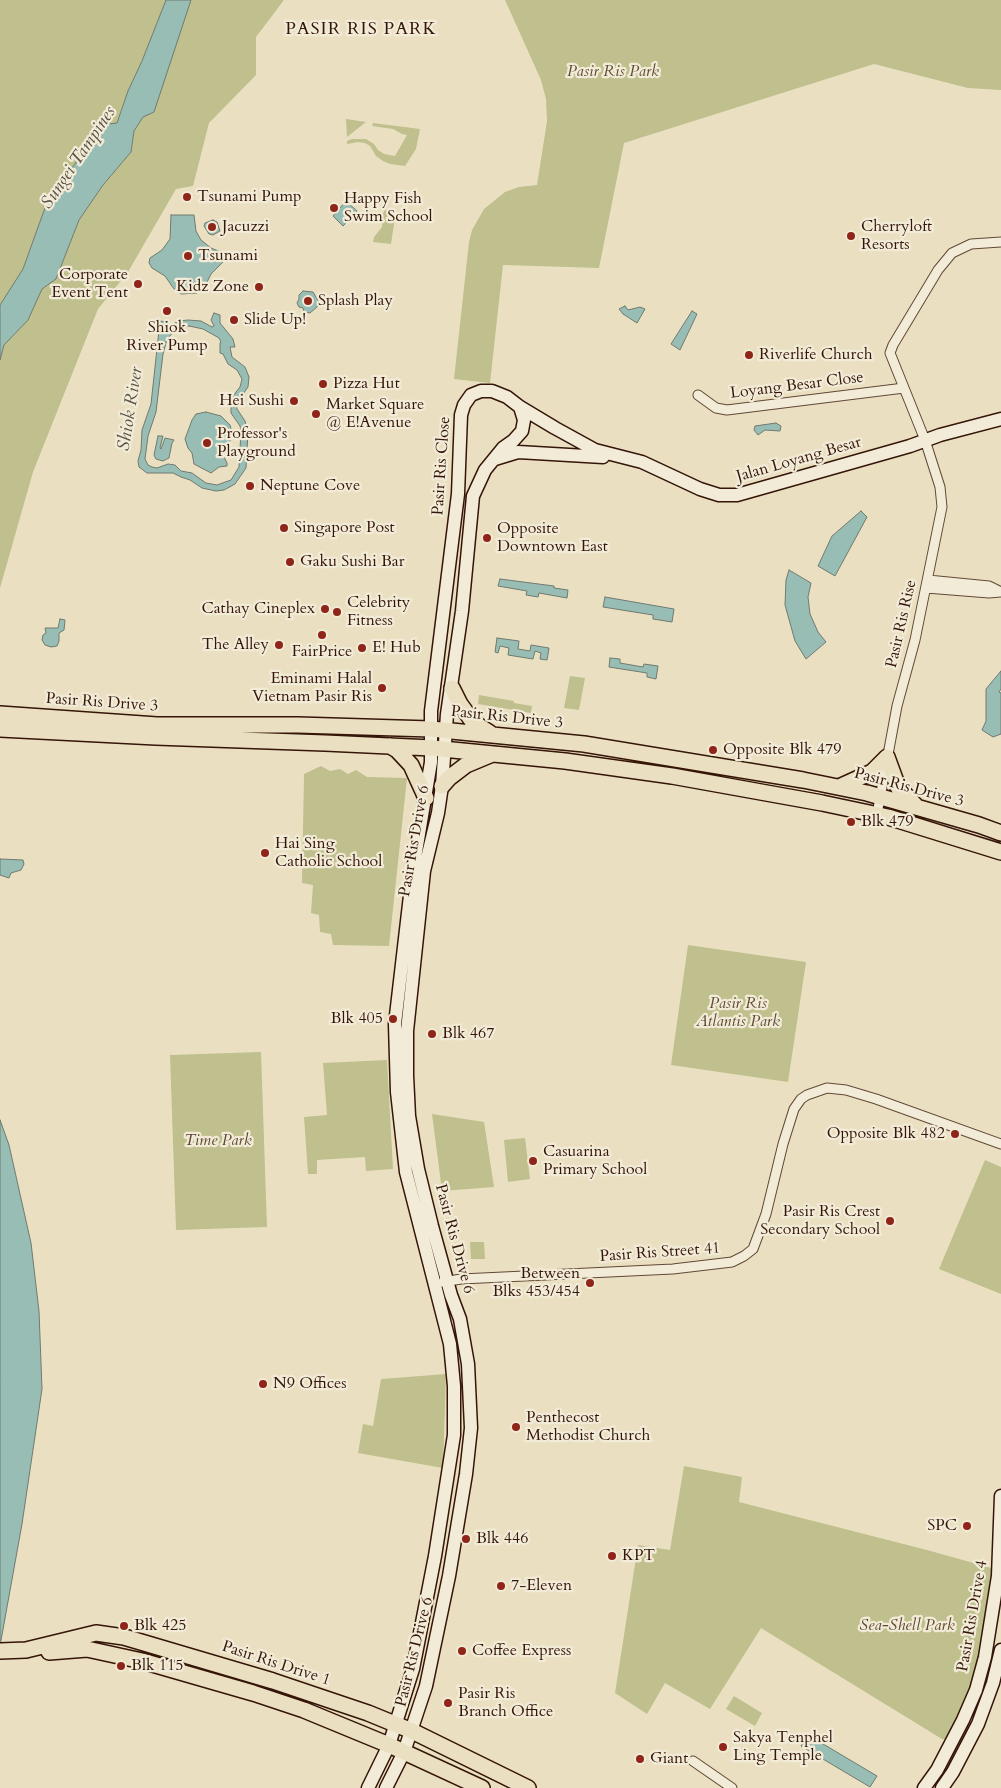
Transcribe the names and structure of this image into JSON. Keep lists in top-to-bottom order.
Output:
{
  "streets": {
    "main road": ["Pasir Ris Drive 3", "Pasir Ris Drive 1"],
    "street": [
      "Loyang Besar Close",
      "Jalan Loyang Besar",
      "Pasir Ris Close",
      "Pasir Ris Rise",
      "Pasir Ris Drive 6",
      "Pasir Ris Street 41",
      "Pasir Ris Drive 4"
    ]
  },
  "crossings": [
    ["Jalan Loyang Besar", "Pasir Ris Close"],
    ["Jalan Loyang Besar", "Pasir Ris Rise"],
    ["Pasir Ris Close", "Pasir Ris Drive 3"],
    ["Pasir Ris Close", "Pasir Ris Drive 6"],
    ["Pasir Ris Rise", "Pasir Ris Drive 3"],
    ["Pasir Ris Drive 3", "Pasir Ris Drive 6"],
    ["Pasir Ris Drive 6", "Pasir Ris Street 41"],
    ["Pasir Ris Drive 6", "Pasir Ris Drive 1"]
  ],
  "districts": ["PASIR RIS PARK"],
  "water": ["Sungei Tampines", "Shiok River"],
  "parks": [
    "Pasir Ris Park",
    "Pasir Ris Atlantis Park",
    "Time Park",
    "Sea-Shell Park"
  ],
  "places": [
    "Tsunami Pump",
    "Happy Fish Swim School",
    "Jacuzzi",
    "Cherryloft Resorts",
    "Tsunami",
    "Corporate Event Tent",
    "Kidz Zone",
    "Splash Play",
    "Shiok River Pump",
    "Slide Up!",
    "Riverlife Church",
    "Pizza Hut",
    "Hei Sushi",
    "Market Square @ E!Avenue",
    "Professor's Playground",
    "Neptune Cove",
    "Singapore Post",
    "Opposite Downtown East",
    "Gaku Sushi Bar",
    "Cathay Cineplex",
    "Celebrity Fitness",
    "FairPrice",
    "The Alley",
    "E! Hub",
    "Eminami Halal Vietnam Pasir Ris",
    "Opposite Blk 479",
    "Blk 479",
    "Hai Sing Catholic School",
    "Blk 405",
    "Blk 467",
    "Opposite Blk 482",
    "Casuarina Primary School",
    "Pasir Ris Crest Secondary School",
    "Between Blks 453/454",
    "N9 Offices",
    "Penthecost Methodist Church",
    "SPC",
    "Blk 446",
    "KPT",
    "7-Eleven",
    "Blk 425",
    "Coffee Express",
    "Blk 115",
    "Pasir Ris Branch Office",
    "Sakya Tenphel Ling Temple",
    "Giant"
  ]
}
